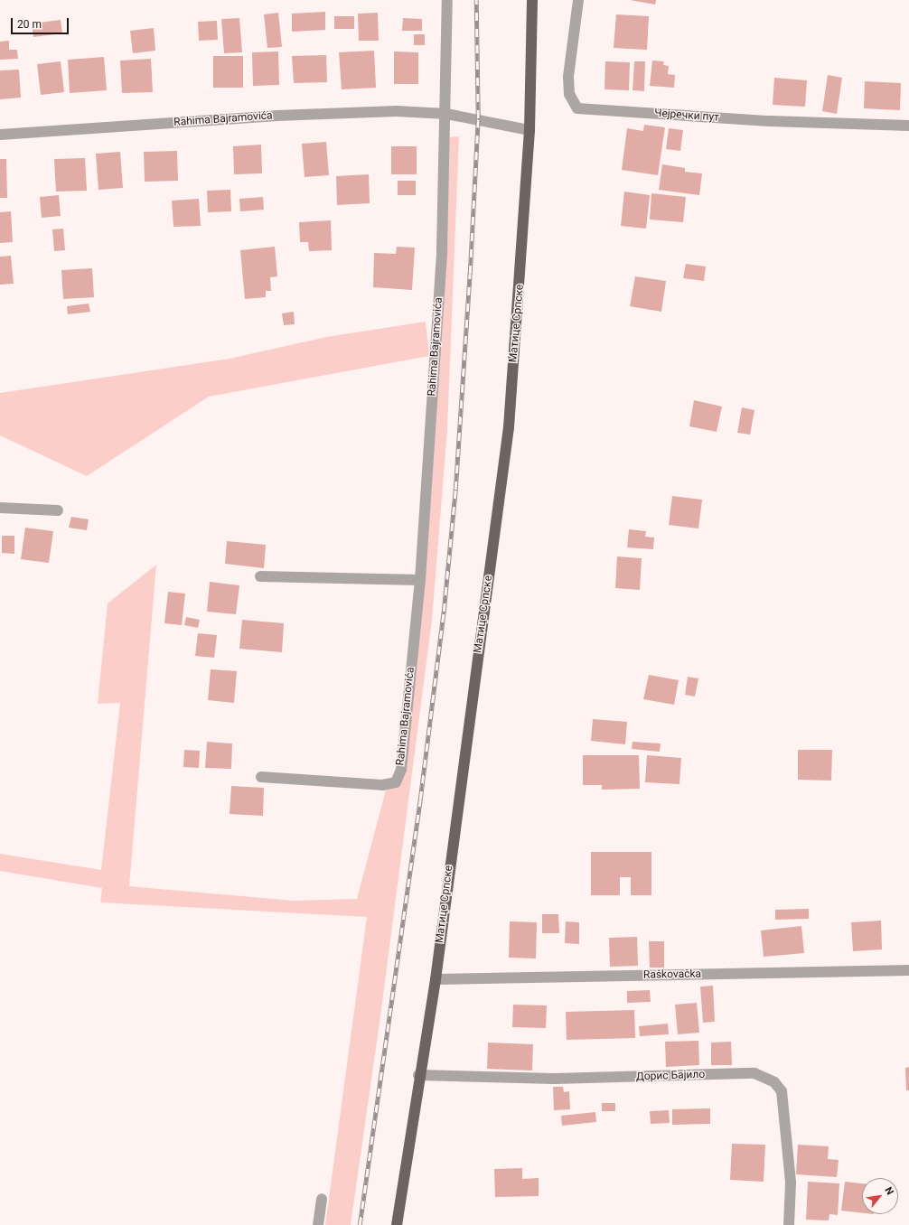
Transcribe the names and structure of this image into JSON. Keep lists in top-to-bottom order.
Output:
{
  "streets": {
    "main road": ["Матице Српске"],
    "street": [
      "Чејречки пут",
      "Rahima Bajramovića",
      "Raškovačka",
      "Дорис Бајило"
    ]
  },
  "crossings": [
    ["Rahima Bajramovića", "Матице Српске"],
    ["Матице Српске", "Raškovačka"],
    ["Матице Српске", "Дорис Бајило"]
  ],
  "scale_bar": "20 m",
  "north": "top right"
}
